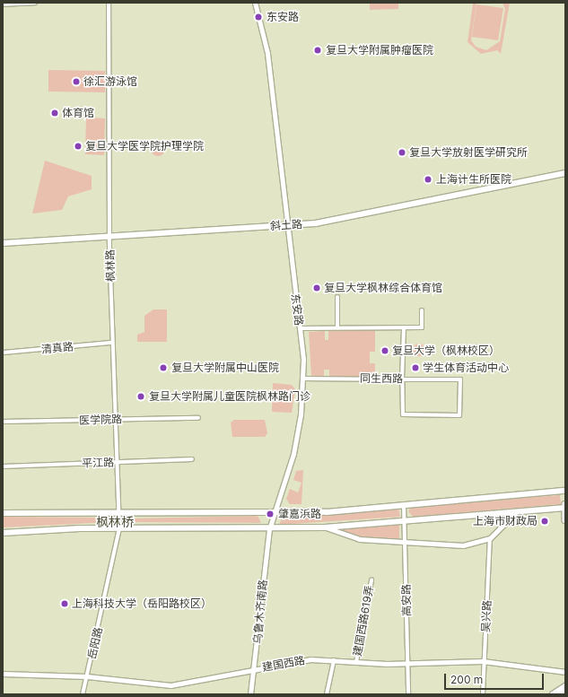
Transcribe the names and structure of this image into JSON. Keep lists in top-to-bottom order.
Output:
{
  "streets": {
    "main road": ["斜土路"],
    "street": [
      "枫林路",
      "东安路",
      "清真路",
      "同生西路",
      "医学院路",
      "平江路",
      "高安路",
      "乌鲁木齐南路",
      "吴兴路",
      "建国西路619弄",
      "岳阳路",
      "建国西路"
    ]
  },
  "crossings": [
    ["斜土路", "枫林路"],
    ["斜土路", "东安路"],
    ["枫林路", "清真路"],
    ["枫林路", "医学院路"],
    ["枫林路", "平江路"],
    ["枫林路", "岳阳路"],
    ["东安路", "同生西路"],
    ["东安路", "乌鲁木齐南路"],
    ["高安路", "建国西路"],
    ["乌鲁木齐南路", "建国西路"],
    ["吴兴路", "建国西路"],
    ["建国西路619弄", "建国西路"],
    ["岳阳路", "建国西路"]
  ],
  "districts": ["枫林桥"],
  "places": [
    "东安路",
    "复旦大学附属肿瘤医院",
    "徐汇游泳馆",
    "体育馆",
    "复旦大学医学院护理学院",
    "复旦大学放射医学研究所",
    "上海计生所医院",
    "复旦大学枫林综合体育馆",
    "复旦大学（枫林校区）",
    "复旦大学附属中山医院",
    "学生体育活动中心",
    "复旦大学附属儿童医院枫林路门诊",
    "肇嘉浜路",
    "上海市财政局",
    "上海科技大学（岳阳路校区）"
  ],
  "scale_bar": "200 m"
}
